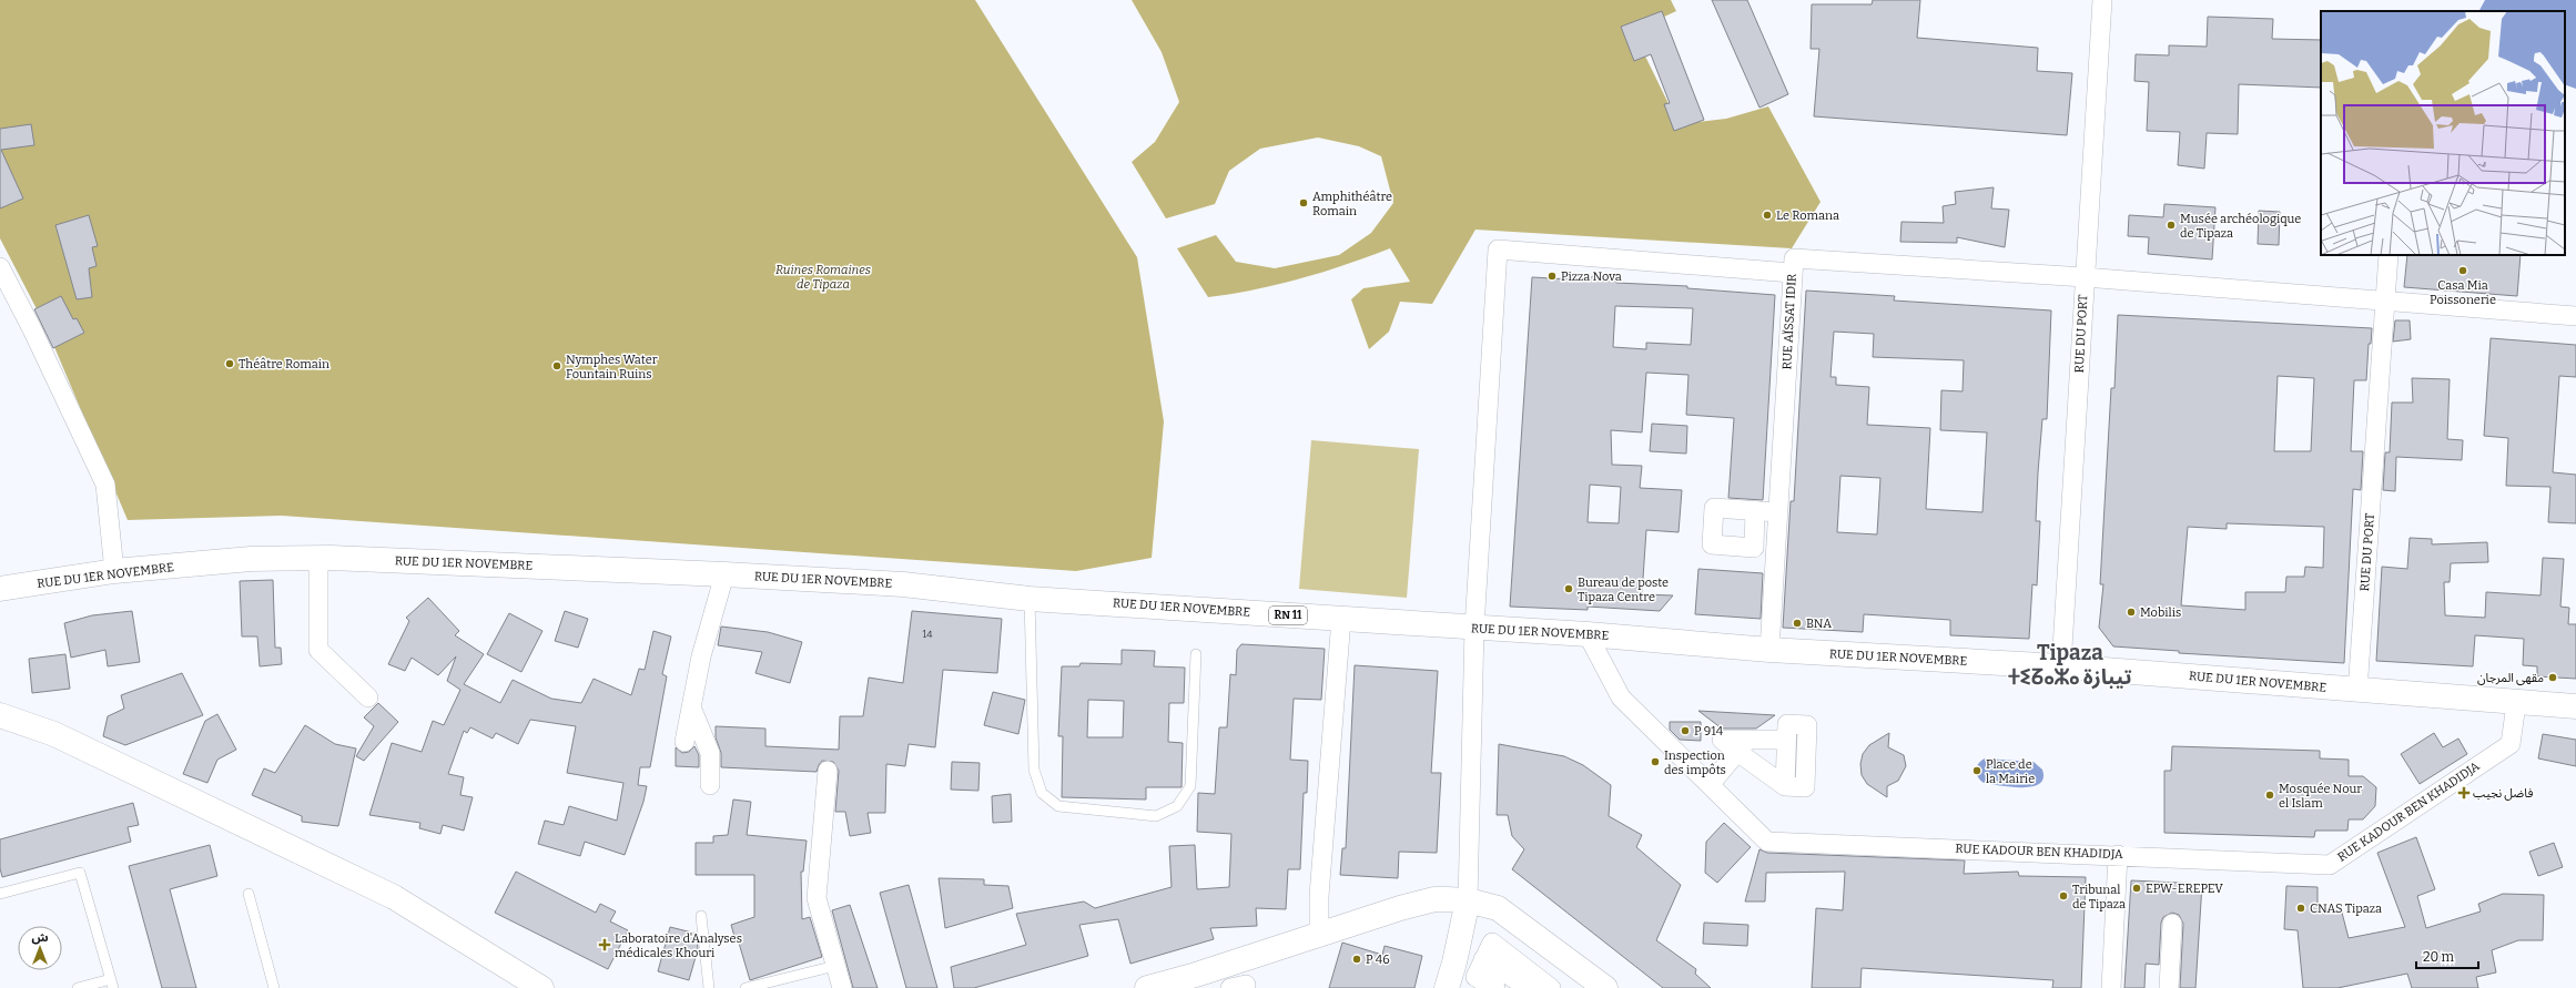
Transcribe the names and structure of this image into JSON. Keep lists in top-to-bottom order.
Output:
{
  "streets": {
    "main road": ["RUE DU 1ER NOVEMBRE", "RN 11"],
    "street": ["RUE AÏSSAT IDIR", "RUE DU PORT", "RUE KADOUR BEN KHADIDJA"]
  },
  "crossings": [
    ["RUE AÏSSAT IDIR", "RUE DU PORT"],
    ["RUE AÏSSAT IDIR", "RUE DU 1ER NOVEMBRE"],
    ["RUE DU PORT", "RUE DU 1ER NOVEMBRE"],
    ["RUE DU 1ER NOVEMBRE", "RUE KADOUR BEN KHADIDJA"]
  ],
  "districts": ["Tipaza ⵜⵉⵒⴰⵣⴰ تيبازة"],
  "parks": ["Ruines Romaines de Tipaza"],
  "places": {
    "other": [
      "Amphithéâtre Romain",
      "Le Romana",
      "Musée archéologique de Tipaza",
      "Casa Mia Poissonerie",
      "Pizza Nova",
      "Théâtre Romain",
      "Nymphes Water Fountain Ruins",
      "Bureau de poste Tipaza Centre",
      "Mobilis",
      "BNA",
      "مقهى المرجان",
      "P 914",
      "Inspection des impôts",
      "Place de la Mairie",
      "Mosquée Nour el Islam",
      "EPW-EREPEV",
      "Tribunal de Tipaza",
      "CNAS Tipaza",
      "P 46"
    ],
    "health": ["فاضل نجيب", "Laboratoire d'Analyses médicales Khouri"]
  },
  "house_numbers": ["14"],
  "scale_bar": "20 m",
  "north": "top"
}
